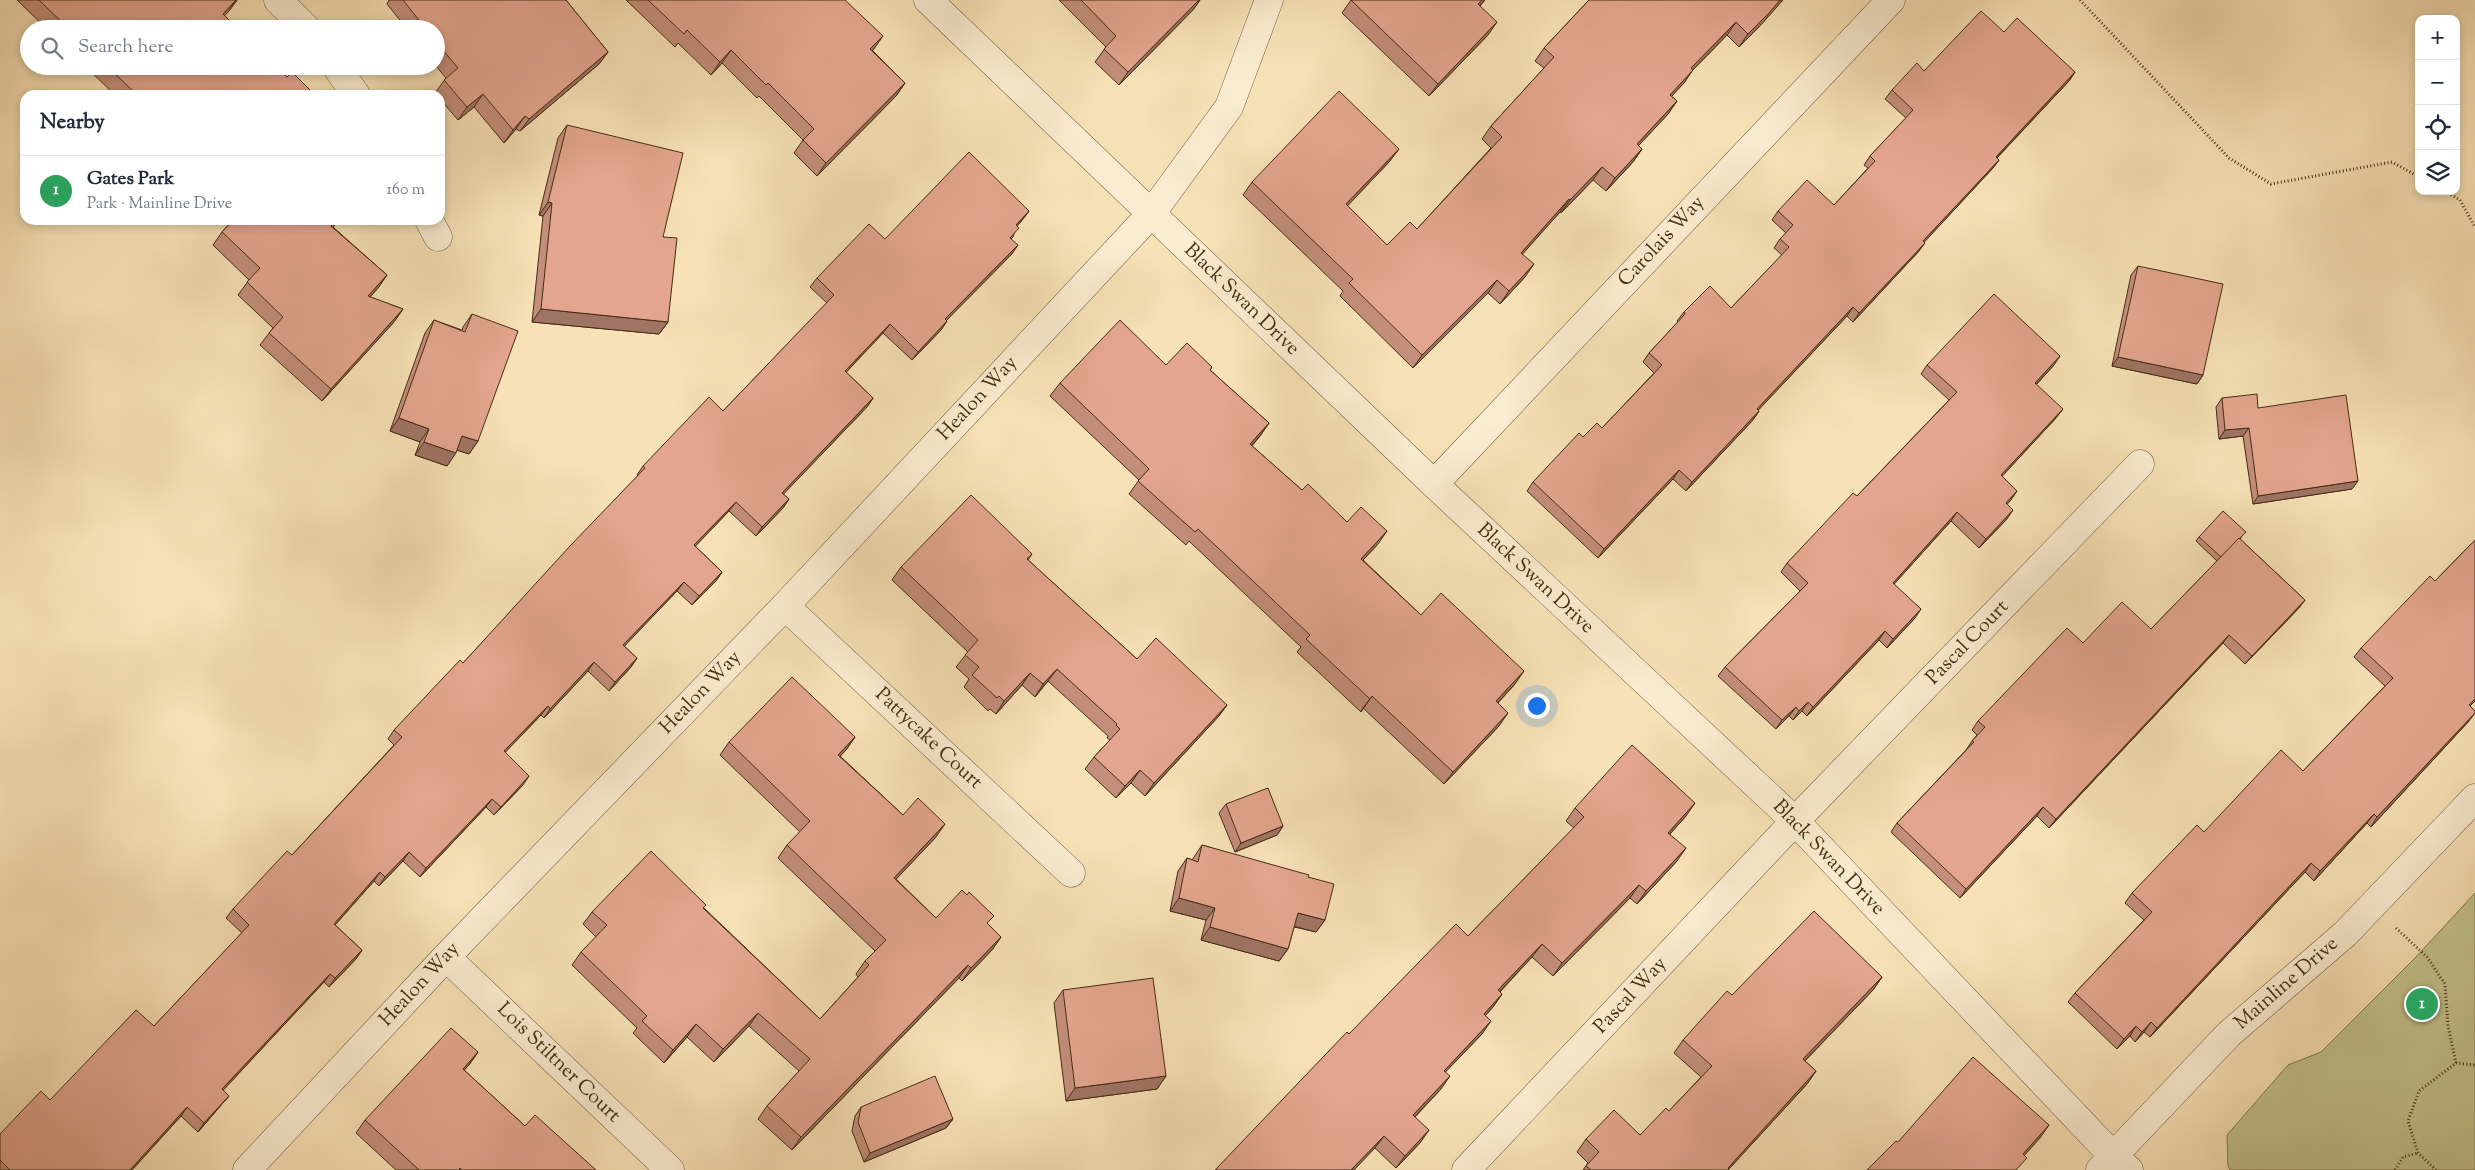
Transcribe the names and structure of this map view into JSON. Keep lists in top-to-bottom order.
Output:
{
  "streets": {
    "street": [
      "Carolais Way",
      "Black Swan Drive",
      "Healon Way",
      "Pascal Court",
      "Pattycake Court",
      "Mainline Drive",
      "Pascal Way",
      "Lois Stiltner Court"
    ]
  },
  "crossings": [
    ["Carolais Way", "Black Swan Drive"],
    ["Black Swan Drive", "Healon Way"],
    ["Black Swan Drive", "Pascal Court"],
    ["Black Swan Drive", "Mainline Drive"],
    ["Black Swan Drive", "Pascal Way"],
    ["Healon Way", "Pattycake Court"],
    ["Healon Way", "Lois Stiltner Court"],
    ["Pascal Court", "Pascal Way"]
  ],
  "page": {
    "map_buttons": ["+", "−"],
    "search": "Search here",
    "heading": "Nearby",
    "list": [
      {
        "mark": "1",
        "name": "Gates Park",
        "note": "Park · Mainline Drive",
        "value": "160 m"
      }
    ],
    "pins": "1"
  }
}
